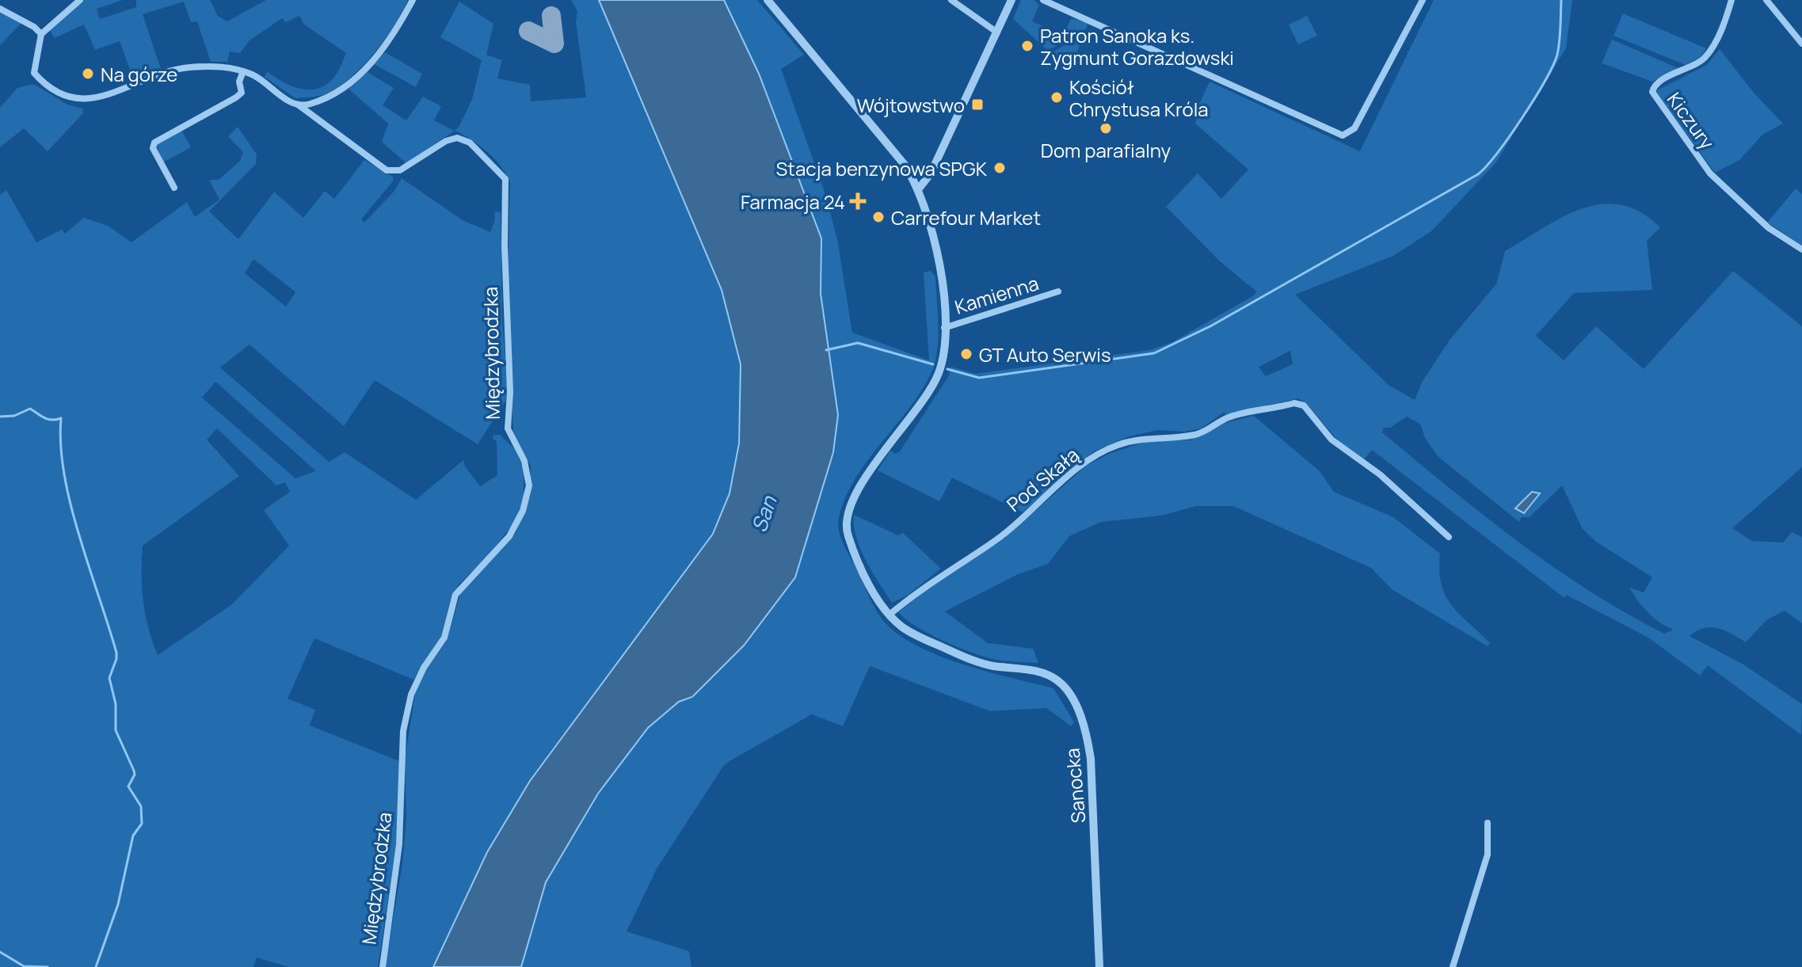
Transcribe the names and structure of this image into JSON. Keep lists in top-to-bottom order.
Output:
{
  "streets": {
    "street": [
      "Kiczury",
      "Kamienna",
      "Międzybrodzka",
      "Pod Skałą",
      "Sanocka"
    ]
  },
  "crossings": [
    ["Pod Skałą", "Sanocka"]
  ],
  "water": ["San"],
  "places": {
    "other": [
      "Patron Sanoka ks. Zygmunt Gorazdowski",
      "Na górze",
      "Kościół Chrystusa Króla",
      "Dom parafialny",
      "Stacja benzynowa SPGK",
      "Carrefour Market",
      "GT Auto Serwis"
    ],
    "transit": ["Wójtowstwo"],
    "health": ["Farmacja 24"]
  }
}
